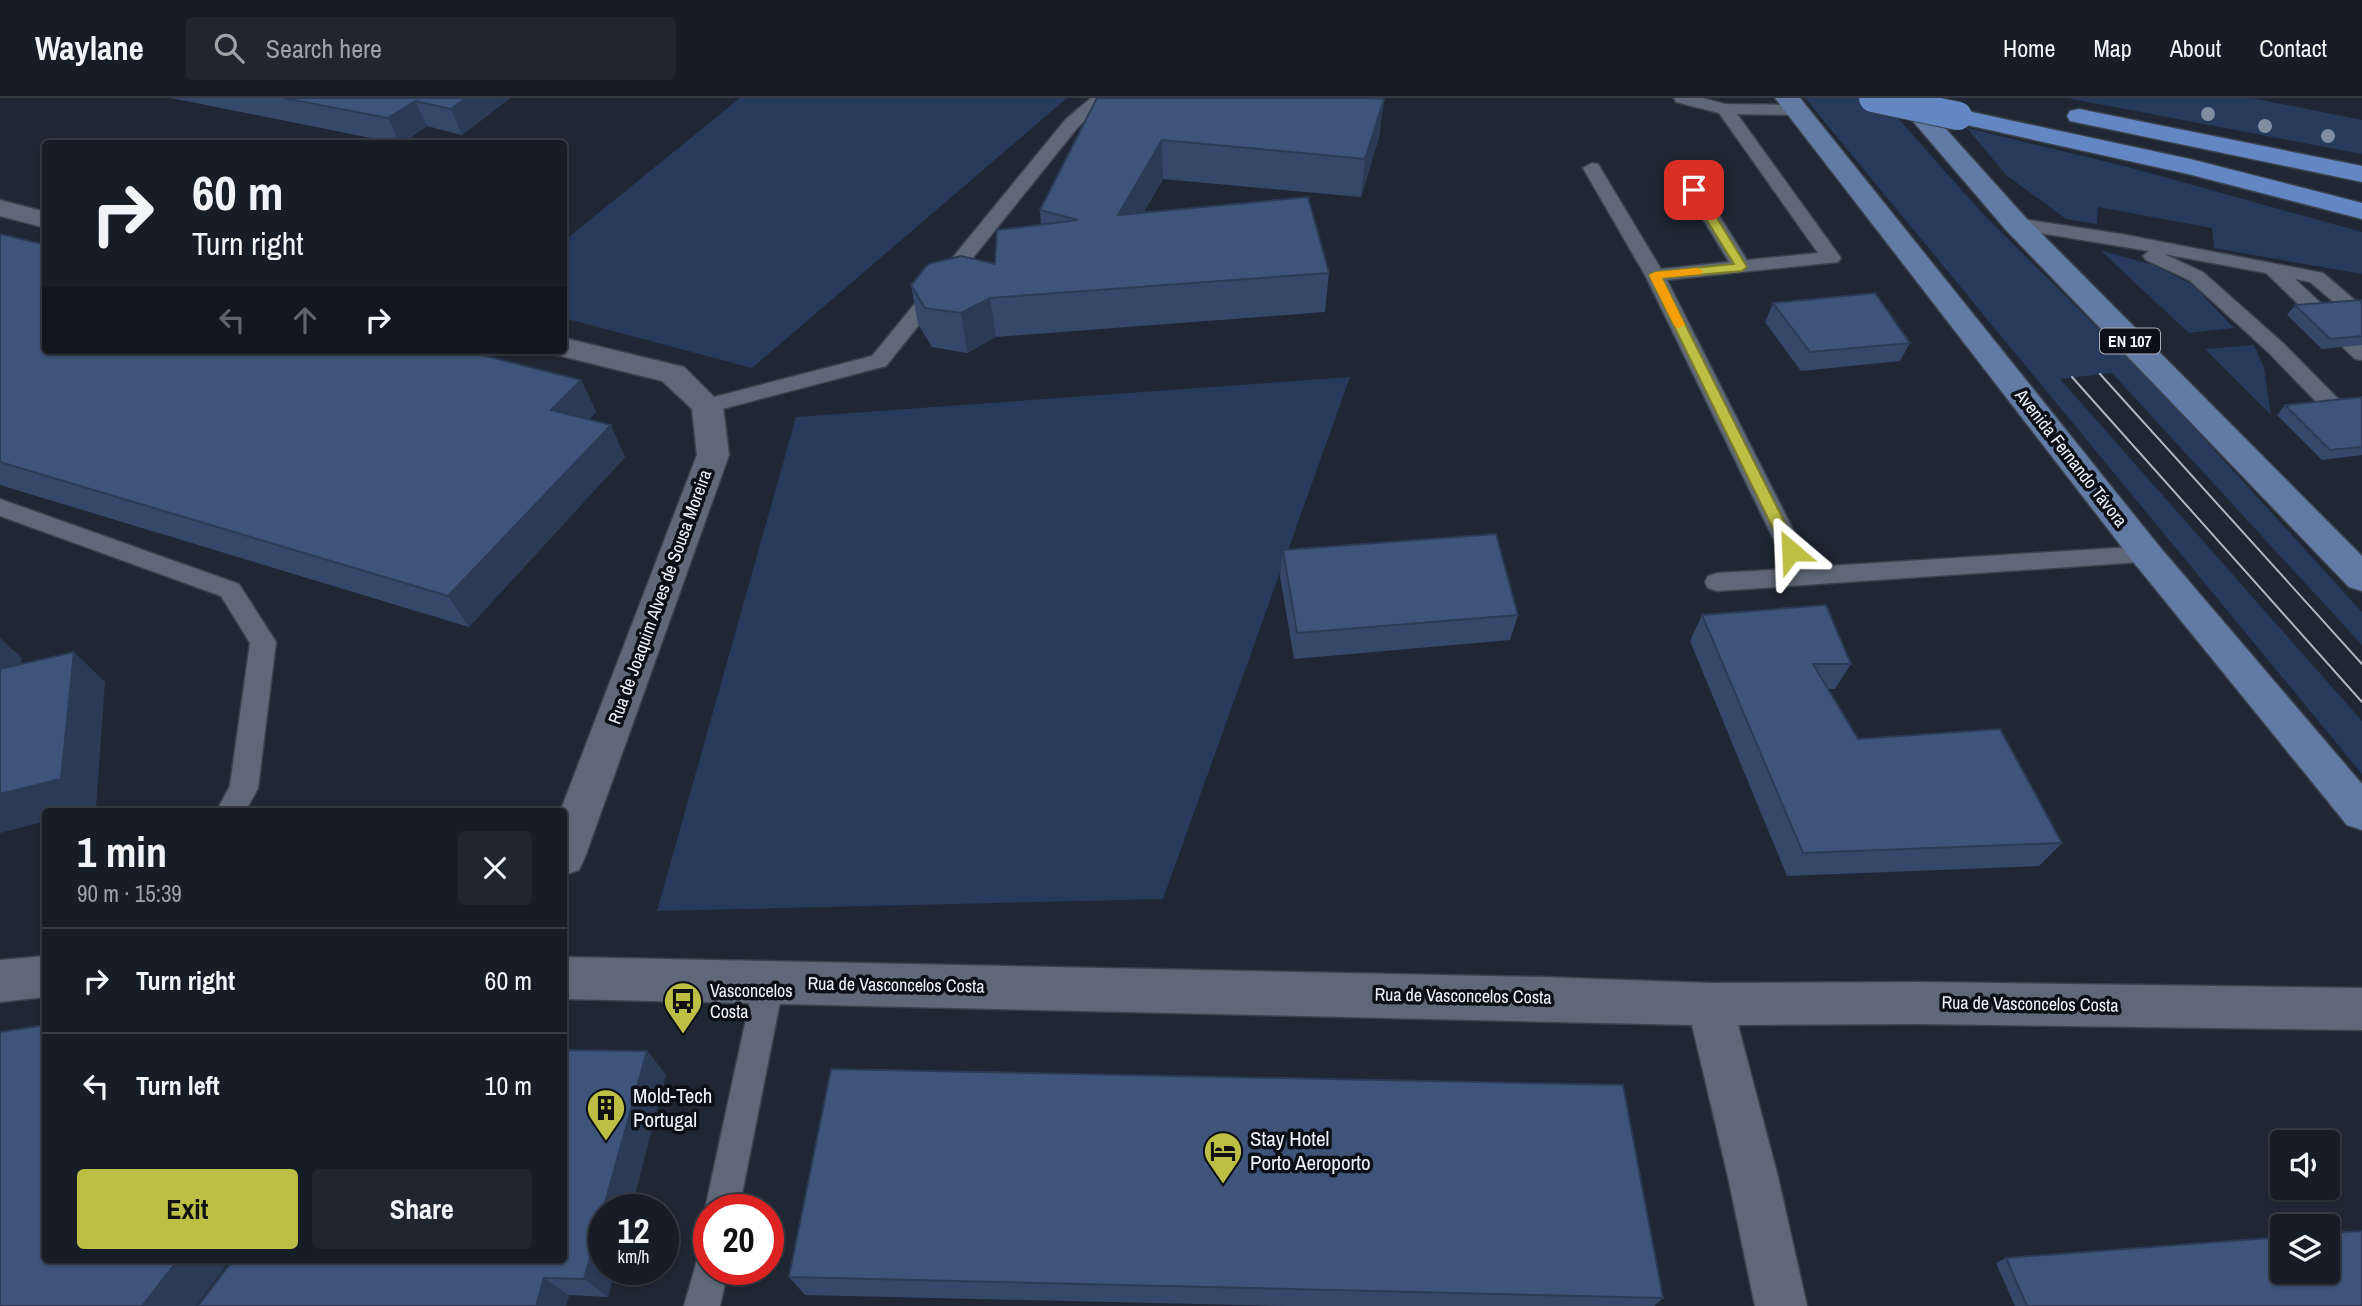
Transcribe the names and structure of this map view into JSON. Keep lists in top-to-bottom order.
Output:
{
  "streets": {
    "main road": ["EN 107", "Avenida Fernando Távora"],
    "street": ["Rua de Joaquim Alves de Sousa Moreira", "Rua de Vasconcelos Costa"]
  },
  "places": {
    "bus stop": ["Vasconcelos Costa"],
    "building": ["Mold-Tech Portugal"],
    "hotel": ["Stay Hotel Porto Aeroporto"]
  },
  "page": {
    "header": "Waylane",
    "search": "Search here",
    "nav": [
      "Home",
      "Map",
      "About",
      "Contact"
    ],
    "turn": ["60 m", "Turn right"],
    "heading": ["1 min", "90 m · 15:39"],
    "list": [
      {
        "name": "Turn right",
        "value": "60 m"
      },
      {
        "name": "Turn left",
        "value": "10 m"
      }
    ],
    "buttons": ["Exit", "Share"],
    "speed": "12 km/h",
    "limit": "20"
  }
}
